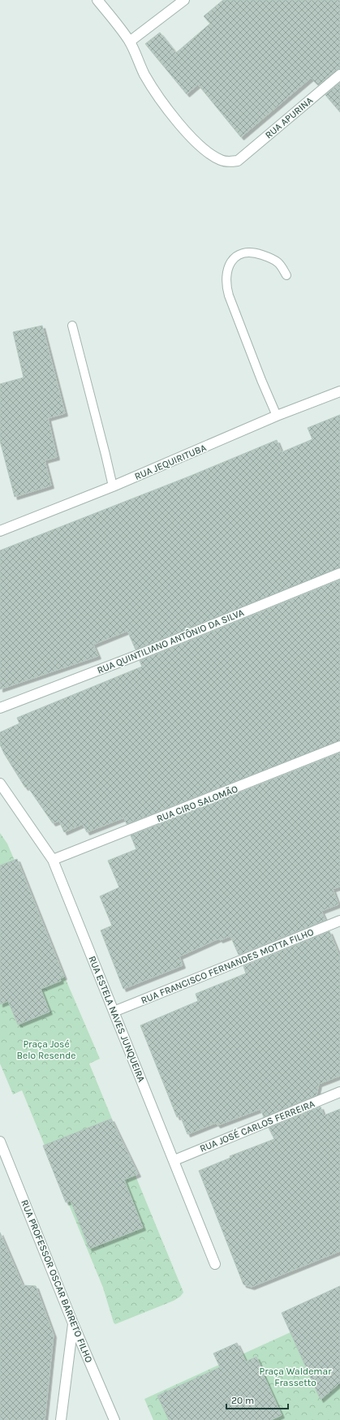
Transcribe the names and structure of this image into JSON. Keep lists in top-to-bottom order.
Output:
{
  "streets": {
    "street": [
      "RUA APURINA",
      "RUA JEQUIRITUBA",
      "RUA QUINTILIANO ANTÔNIO DA SILVA",
      "RUA CIRO SALOMÃO",
      "RUA FRANCISCO FERNANDES MOTTA FILHO",
      "RUA ESTELA NAVES JUNQUEIRA",
      "RUA JOSÉ CARLOS FERREIRA",
      "RUA PROFESSOR OSCAR BARRETO FILHO"
    ]
  },
  "crossings": [
    ["RUA CIRO SALOMÃO", "RUA ESTELA NAVES JUNQUEIRA"],
    ["RUA FRANCISCO FERNANDES MOTTA FILHO", "RUA ESTELA NAVES JUNQUEIRA"],
    ["RUA ESTELA NAVES JUNQUEIRA", "RUA JOSÉ CARLOS FERREIRA"]
  ],
  "parks": ["Praça José Belo Resende", "Praça Waldemar Frassetto"],
  "scale_bar": "20 m"
}
